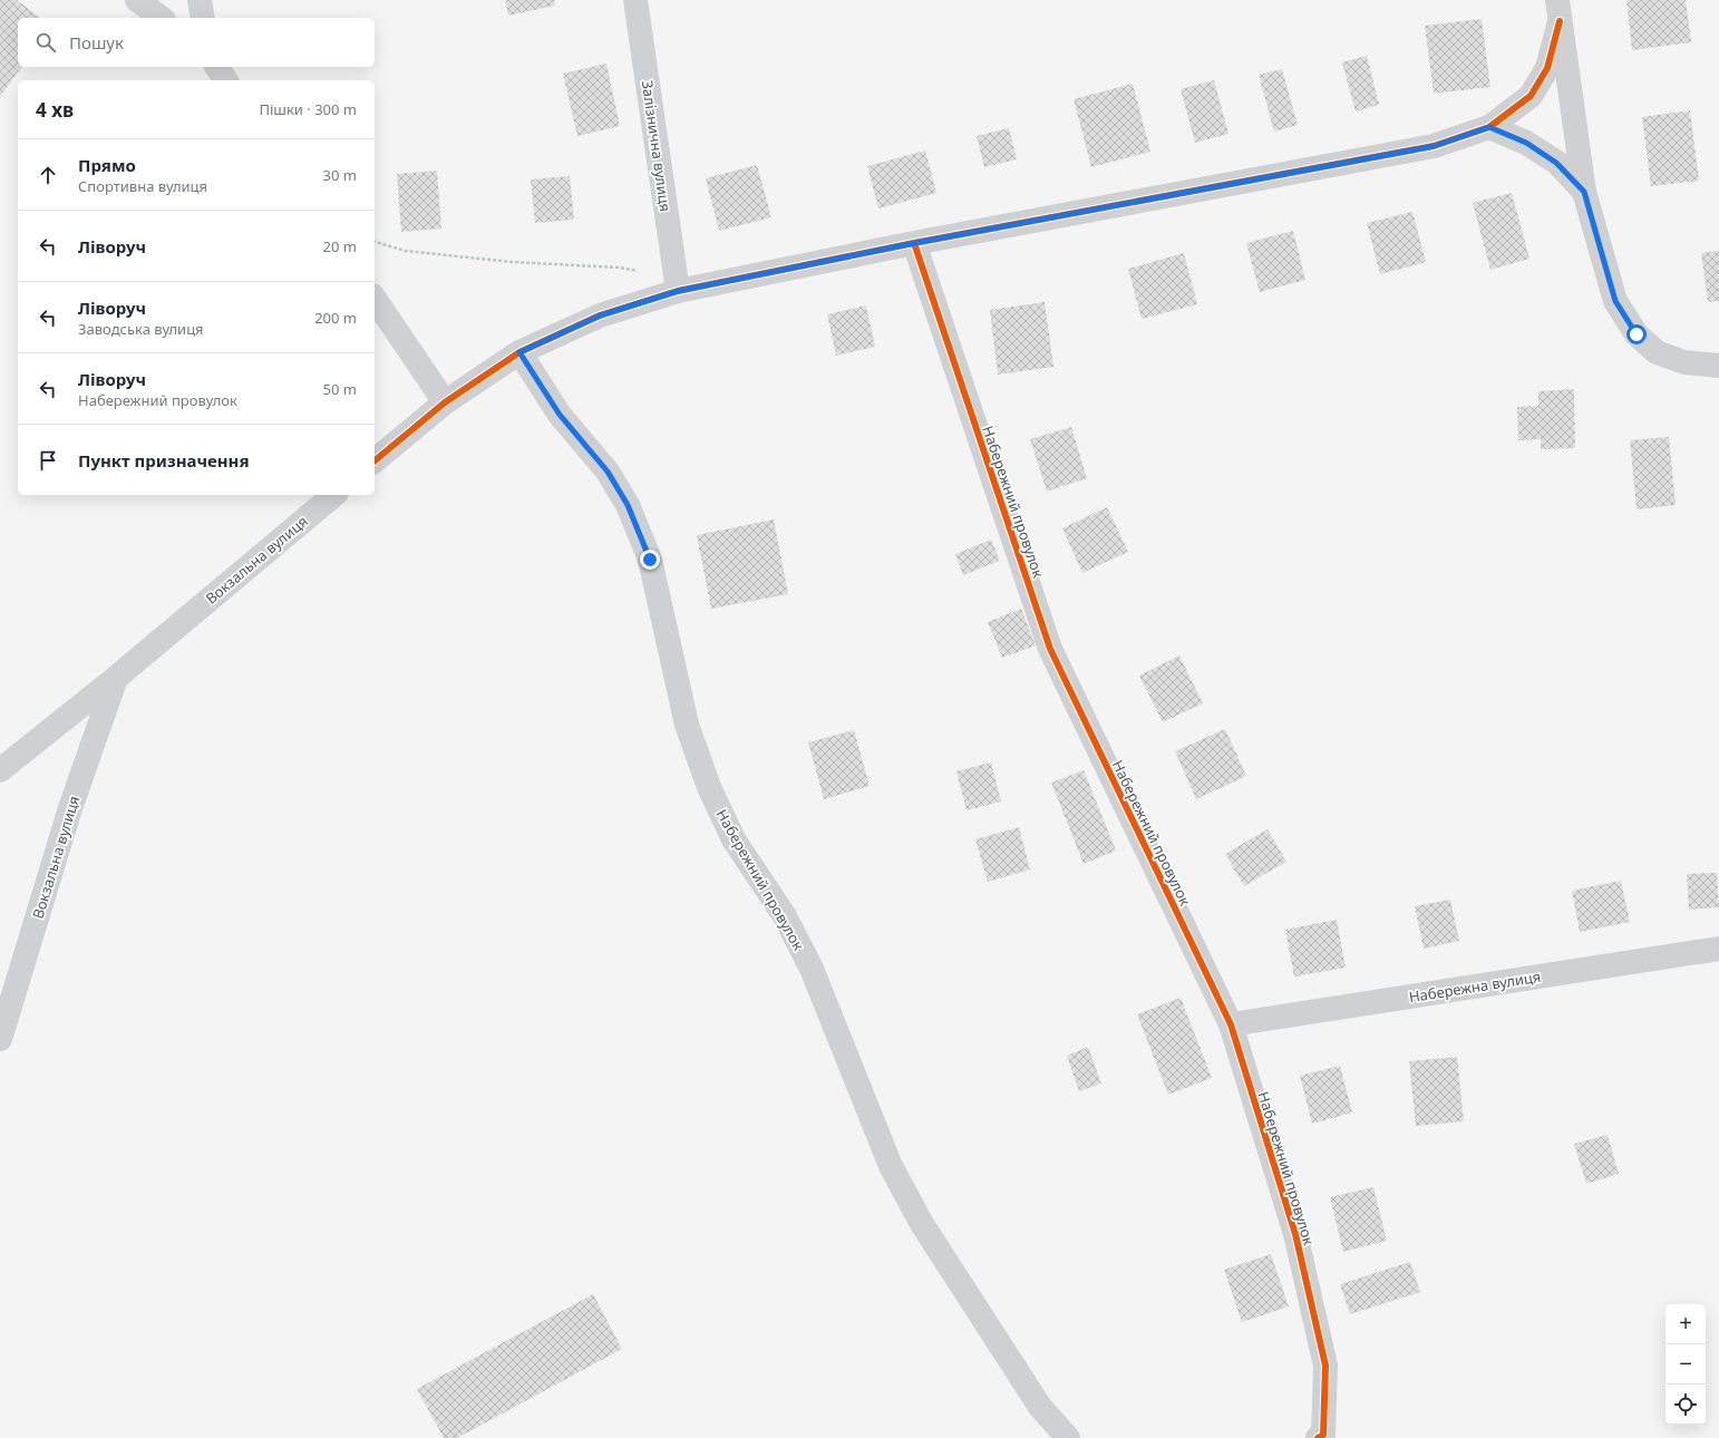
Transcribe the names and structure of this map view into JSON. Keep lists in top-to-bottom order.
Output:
{
  "streets": {
    "street": [
      "Залізнична вулиця",
      "Набережний провулок",
      "Вокзальна вулиця",
      "Набережна вулиця"
    ]
  },
  "crossings": [
    ["Набережний провулок", "Набережна вулиця"]
  ],
  "page": {
    "search": "Пошук",
    "heading": ["4 хв", "Пішки · 300 m"],
    "list": [
      ["Прямо", "Спортивна вулиця", "30 m"],
      ["Ліворуч", "20 m"],
      ["Ліворуч", "Заводська вулиця", "200 m"],
      ["Ліворуч", "Набережний провулок", "50 m"],
      "Пункт призначення"
    ],
    "map_buttons": ["+", "−"]
  }
}
